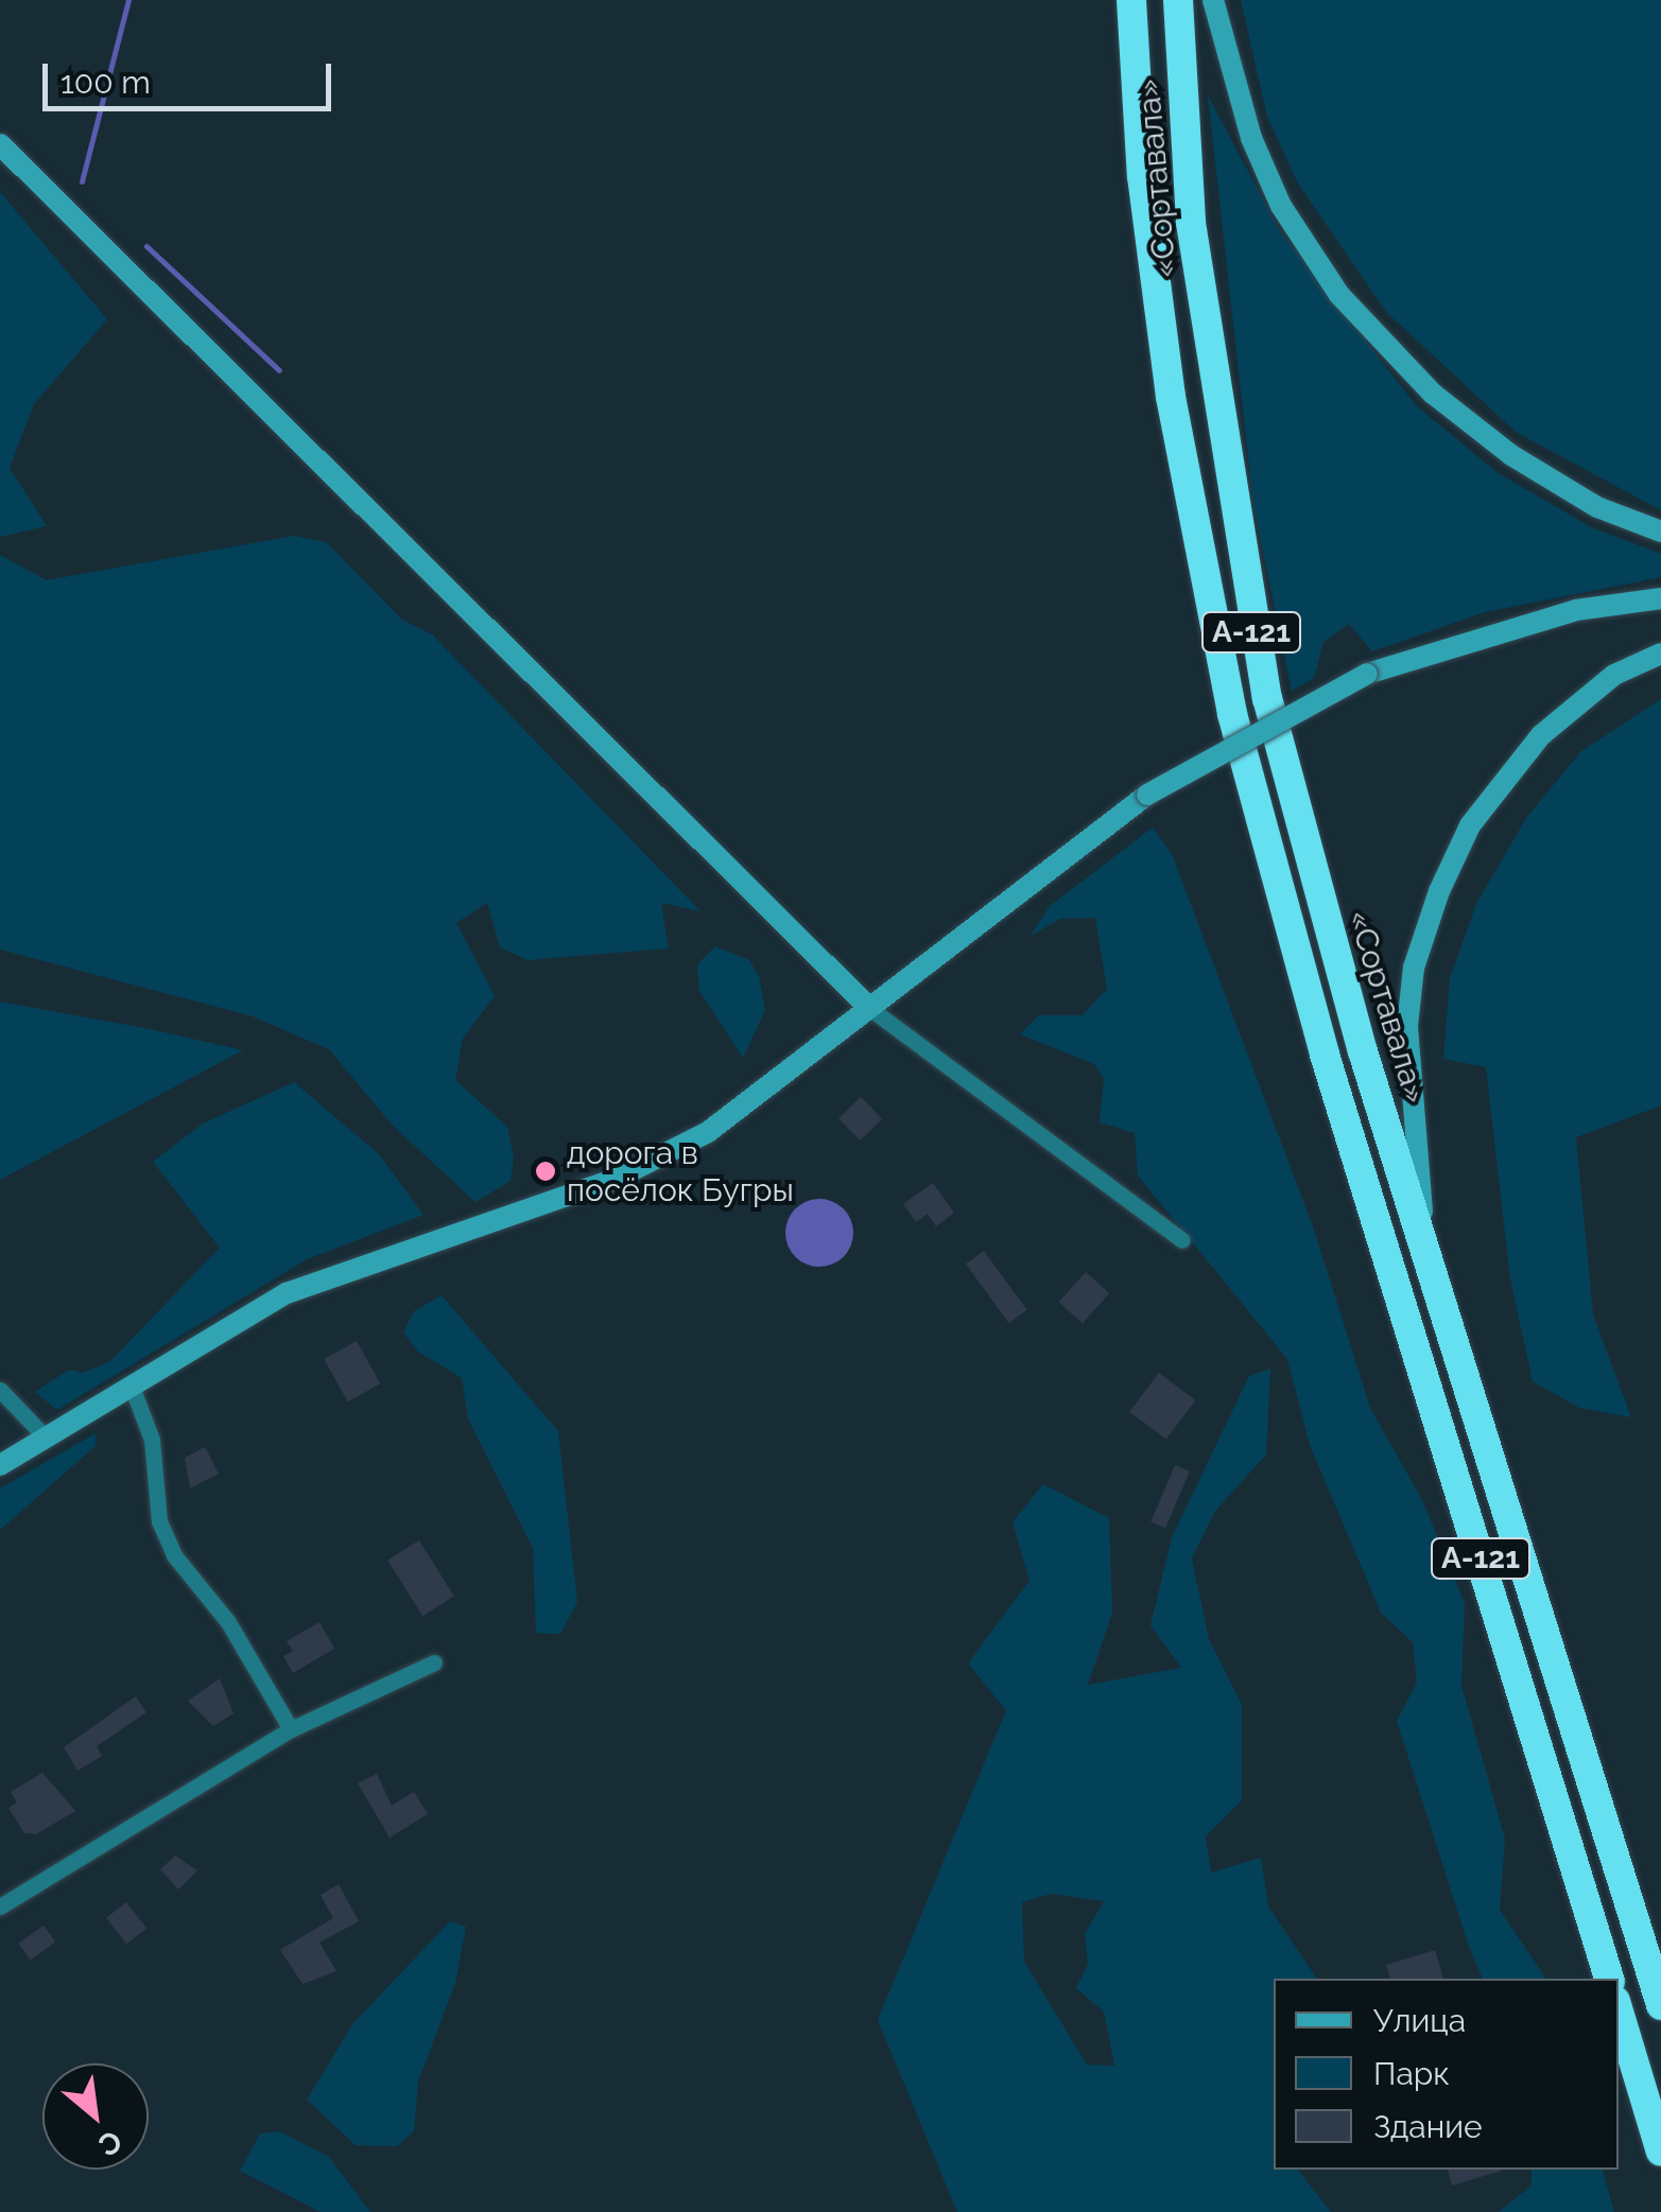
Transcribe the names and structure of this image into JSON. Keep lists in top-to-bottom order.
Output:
{
  "streets": {
    "highway": ["«Сортавала»", "А-121"]
  },
  "places": ["дорога в посёлок Бугры"],
  "legend": ["Улица", "Парк", "Здание"],
  "scale_bar": "100 m",
  "north": "bottom right"
}
